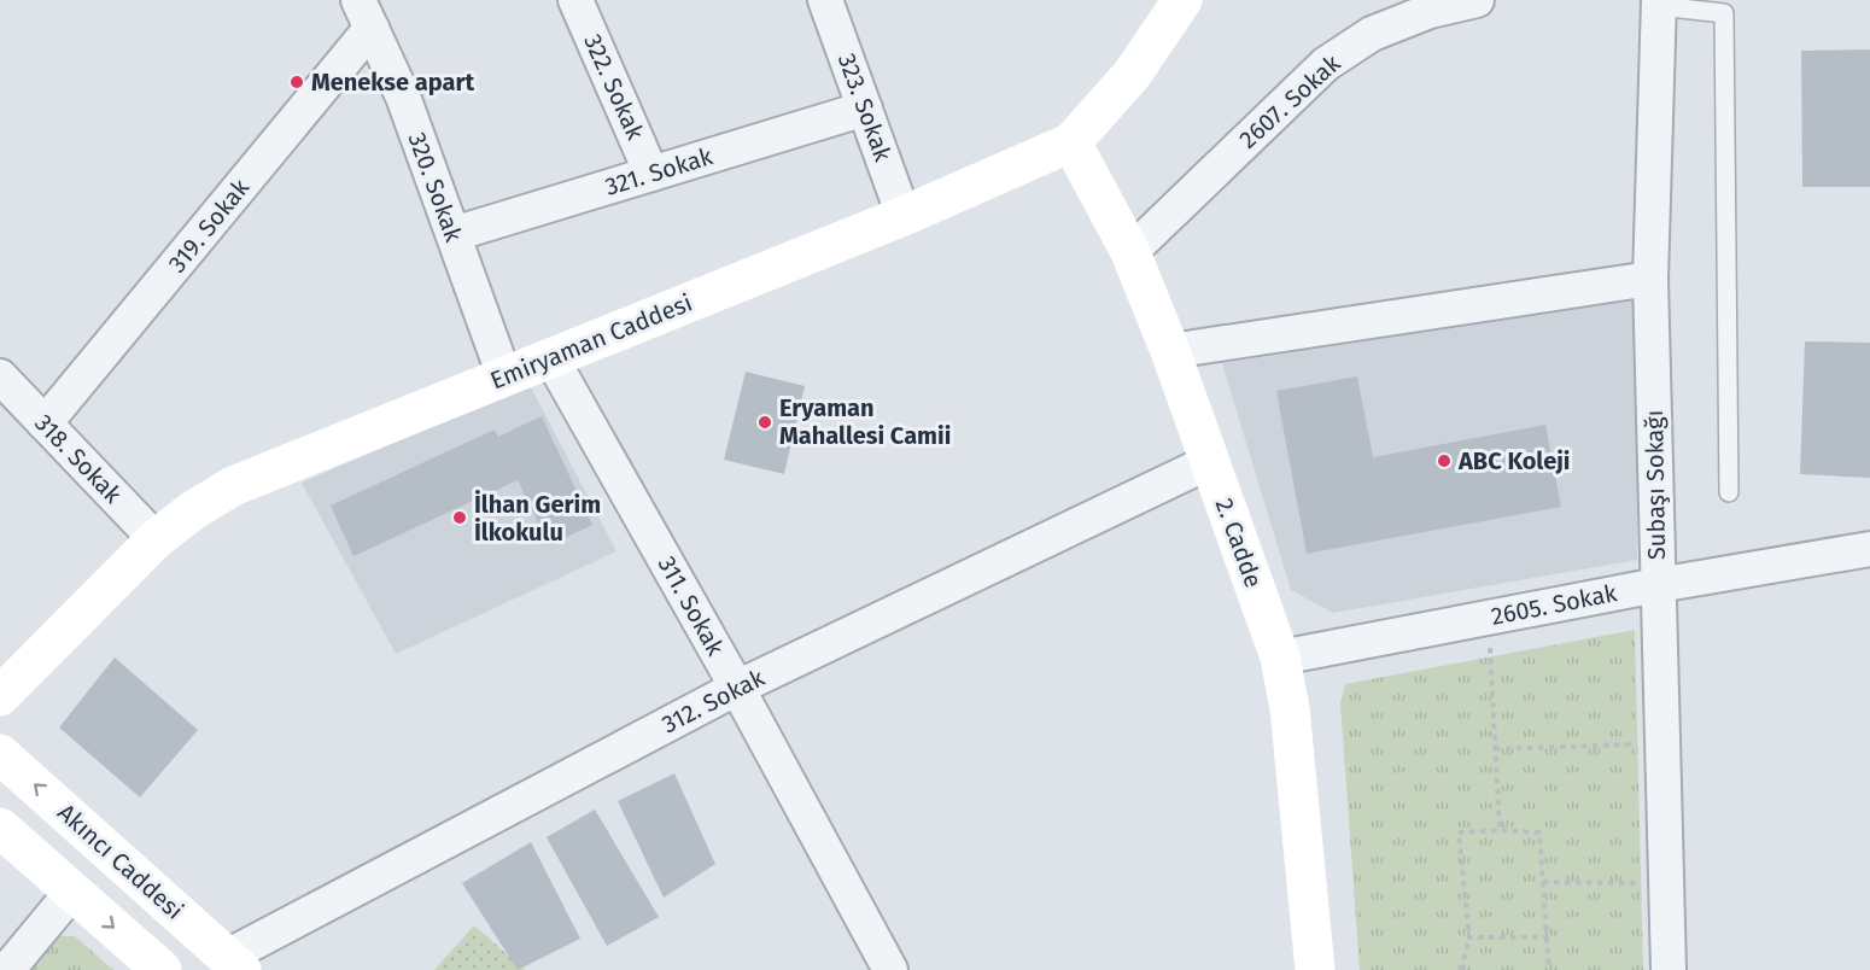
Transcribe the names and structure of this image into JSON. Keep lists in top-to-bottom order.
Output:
{
  "streets": {
    "street": [
      "322. Sokak",
      "2607. Sokak",
      "323. Sokak",
      "321. Sokak",
      "320. Sokak",
      "319. Sokak",
      "Emiryaman Caddesi",
      "318. Sokak",
      "Subaşı Sokağı",
      "2. Cadde",
      "2605. Sokak",
      "311. Sokak",
      "312. Sokak",
      "Akıncı Caddesi"
    ]
  },
  "crossings": [
    ["322. Sokak", "321. Sokak"],
    ["2607. Sokak", "2. Cadde"],
    ["323. Sokak", "321. Sokak"],
    ["323. Sokak", "Emiryaman Caddesi"],
    ["321. Sokak", "320. Sokak"],
    ["320. Sokak", "319. Sokak"],
    ["320. Sokak", "Emiryaman Caddesi"],
    ["319. Sokak", "318. Sokak"],
    ["Emiryaman Caddesi", "318. Sokak"],
    ["Emiryaman Caddesi", "2. Cadde"],
    ["Emiryaman Caddesi", "311. Sokak"],
    ["Subaşı Sokağı", "2605. Sokak"],
    ["2. Cadde", "2605. Sokak"],
    ["2. Cadde", "312. Sokak"],
    ["311. Sokak", "312. Sokak"],
    ["312. Sokak", "Akıncı Caddesi"]
  ],
  "places": [
    "Menekse apart",
    "Eryaman Mahallesi Camii",
    "ABC Koleji",
    "İlhan Gerim İlkokulu"
  ]
}
